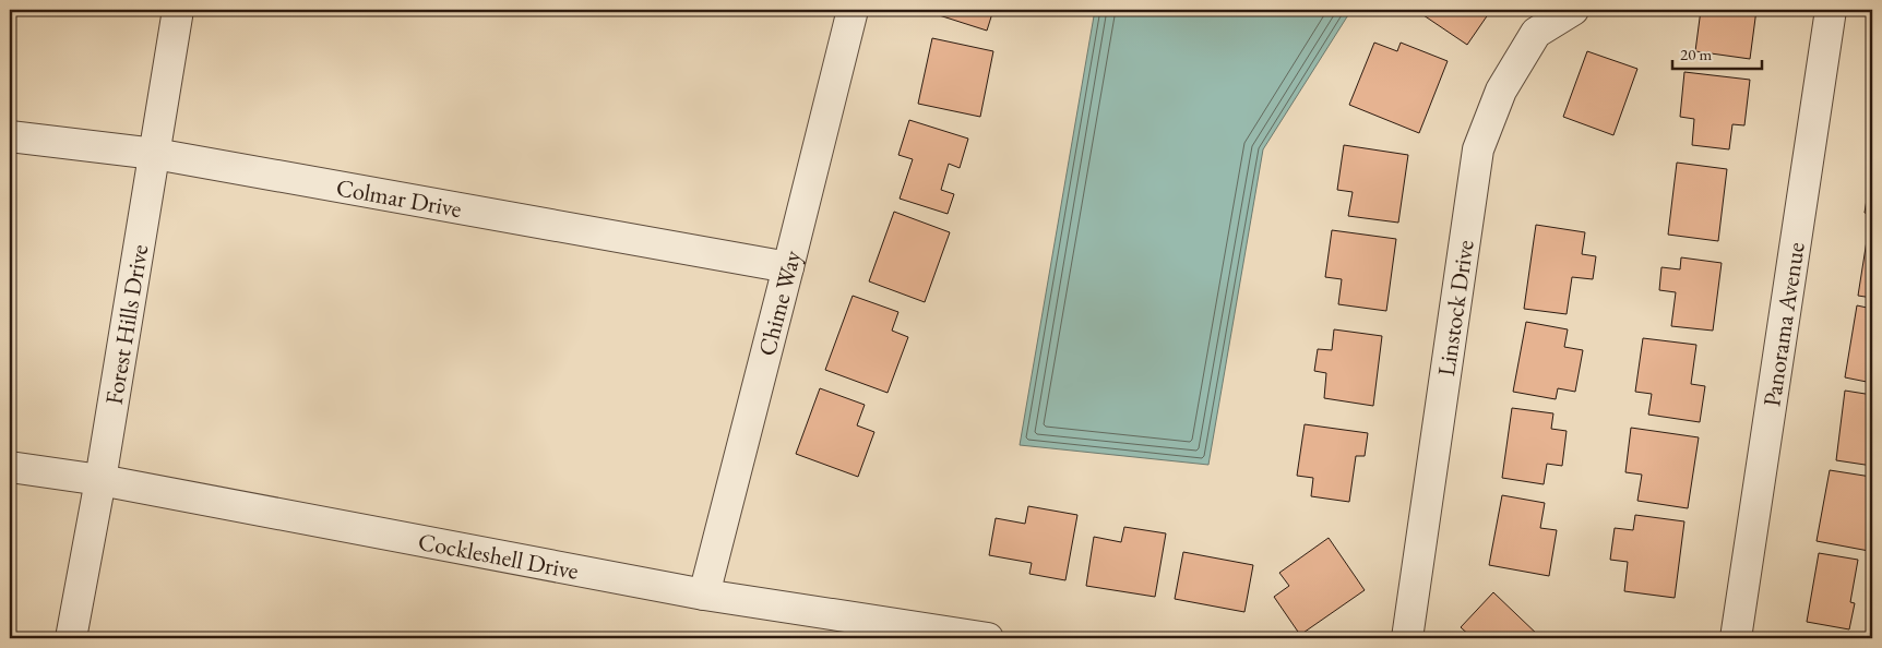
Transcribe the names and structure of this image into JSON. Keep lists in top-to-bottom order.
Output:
{
  "streets": {
    "street": [
      "Colmar Drive",
      "Chime Way",
      "Linstock Drive",
      "Forest Hills Drive",
      "Panorama Avenue",
      "Cockleshell Drive"
    ]
  },
  "crossings": [
    ["Colmar Drive", "Chime Way"],
    ["Colmar Drive", "Forest Hills Drive"],
    ["Chime Way", "Cockleshell Drive"],
    ["Forest Hills Drive", "Cockleshell Drive"]
  ],
  "scale_bar": "20 m"
}
